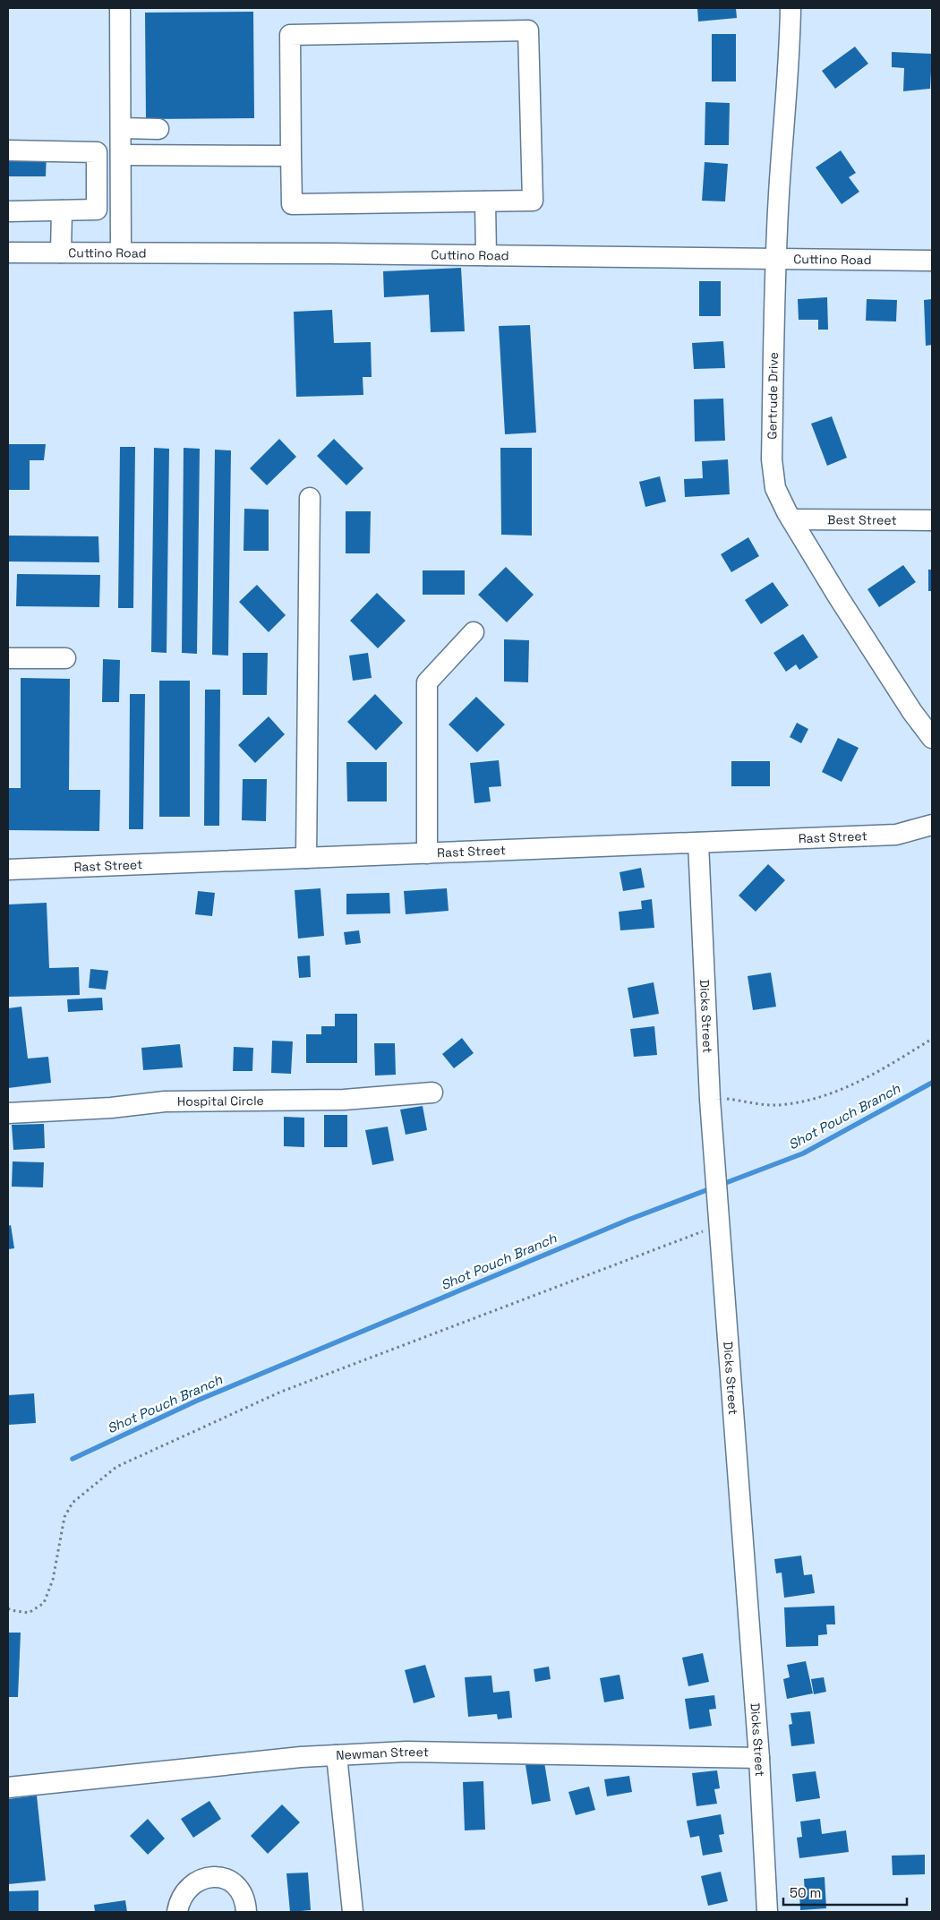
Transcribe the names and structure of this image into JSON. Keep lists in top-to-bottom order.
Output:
{
  "streets": {
    "street": [
      "Cuttino Road",
      "Gertrude Drive",
      "Best Street",
      "Rast Street",
      "Dicks Street",
      "Hospital Circle",
      "Newman Street"
    ]
  },
  "crossings": [
    ["Cuttino Road", "Gertrude Drive"],
    ["Gertrude Drive", "Best Street"],
    ["Rast Street", "Dicks Street"],
    ["Dicks Street", "Newman Street"]
  ],
  "water": ["Shot Pouch Branch"],
  "scale_bar": "50 m"
}
